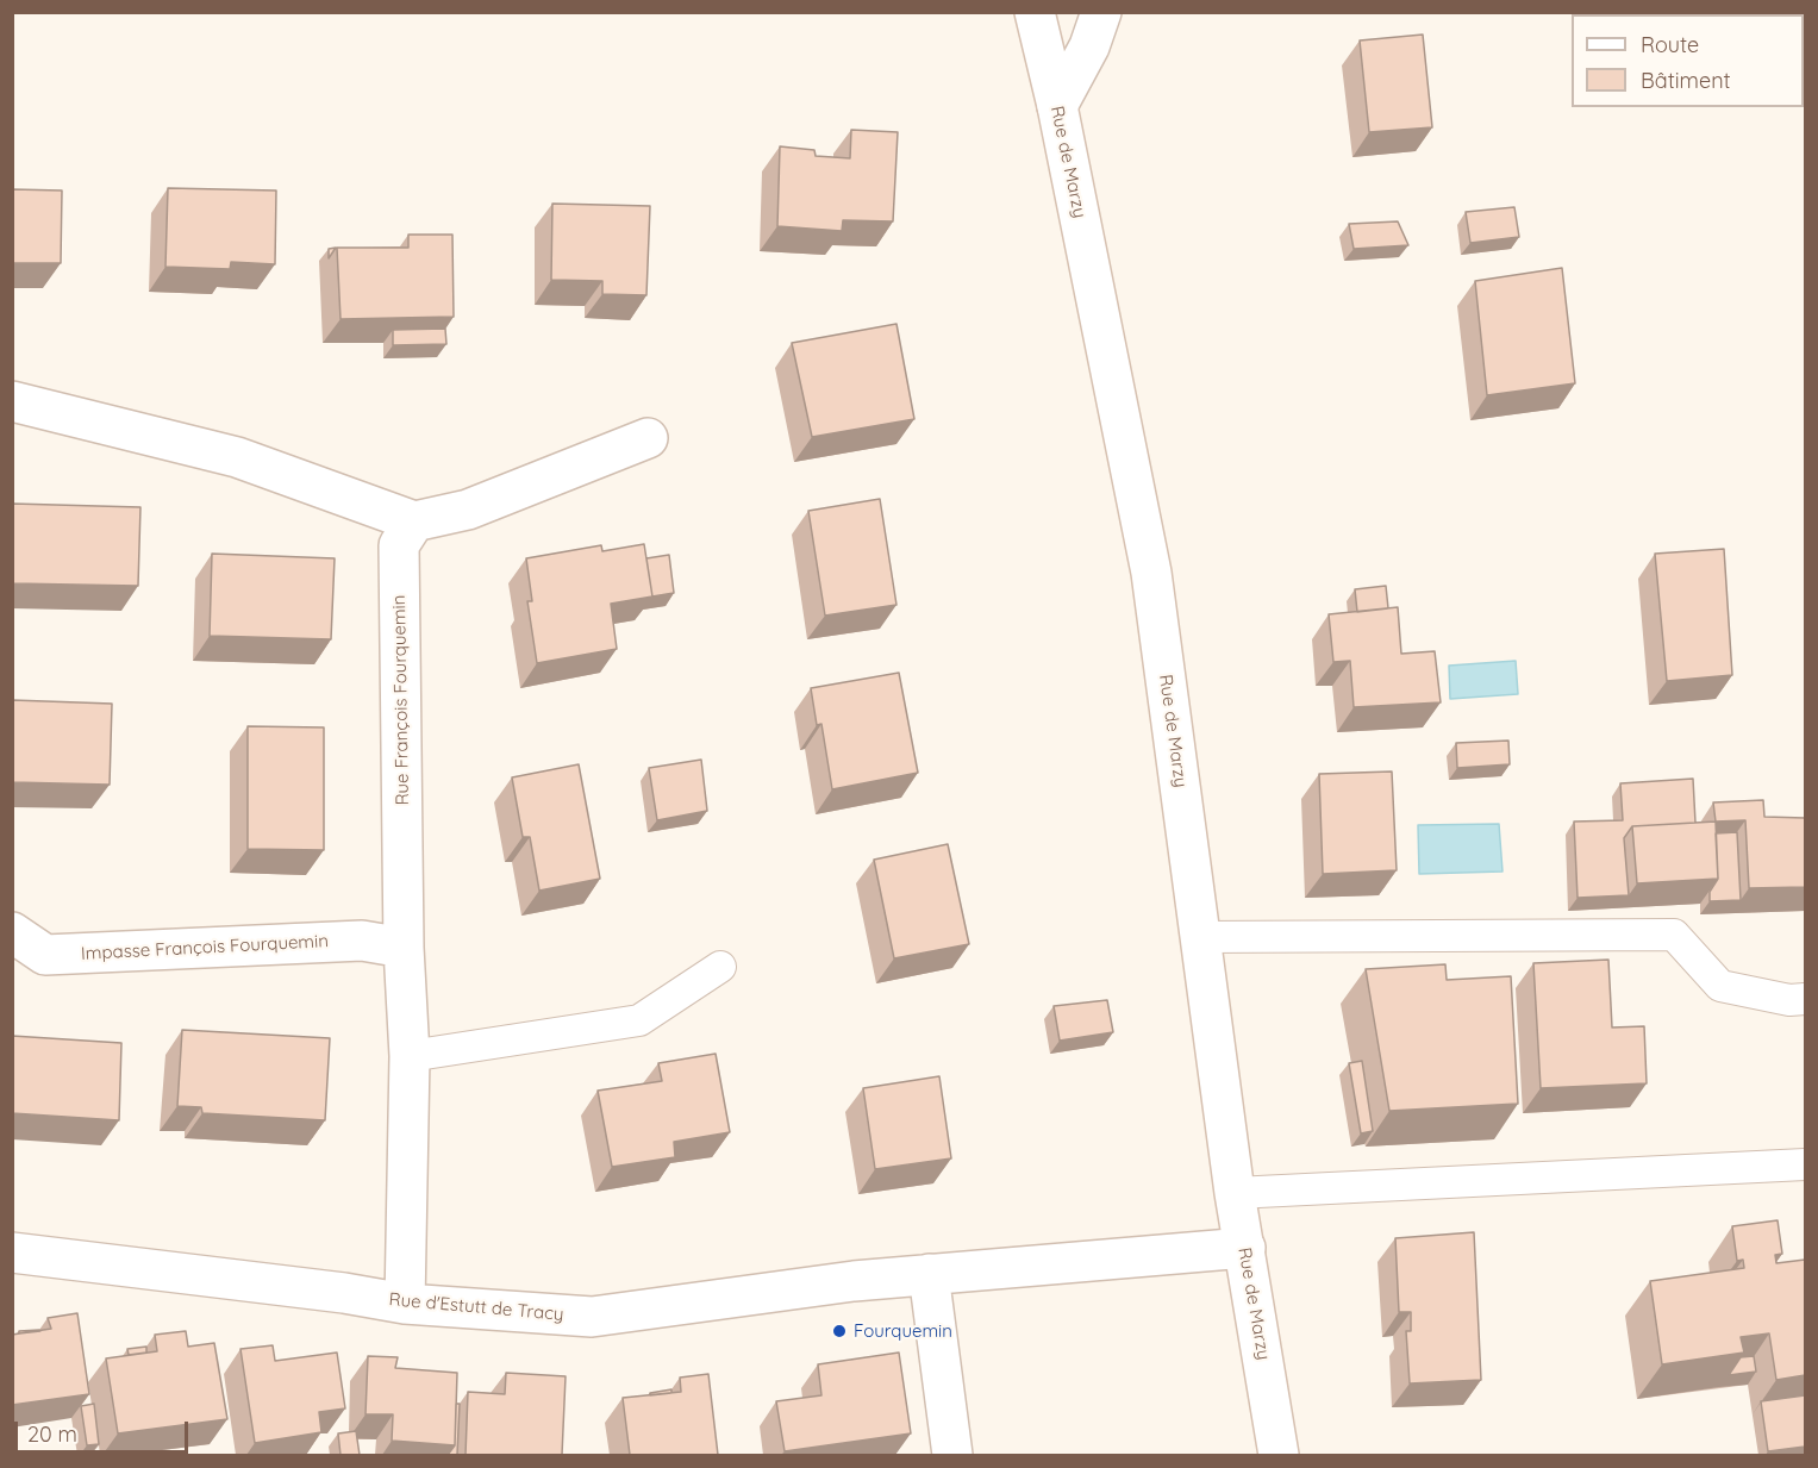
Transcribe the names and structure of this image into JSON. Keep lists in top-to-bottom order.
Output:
{
  "streets": {
    "street": [
      "Rue de Marzy",
      "Rue François Fourquemin",
      "Impasse François Fourquemin",
      "Rue d'Estutt de Tracy"
    ]
  },
  "crossings": [
    ["Rue de Marzy", "Rue d'Estutt de Tracy"],
    ["Rue François Fourquemin", "Impasse François Fourquemin"],
    ["Rue François Fourquemin", "Rue d'Estutt de Tracy"]
  ],
  "places": ["Fourquemin"],
  "legend": ["Route", "Bâtiment"],
  "scale_bar": "20 m"
}
